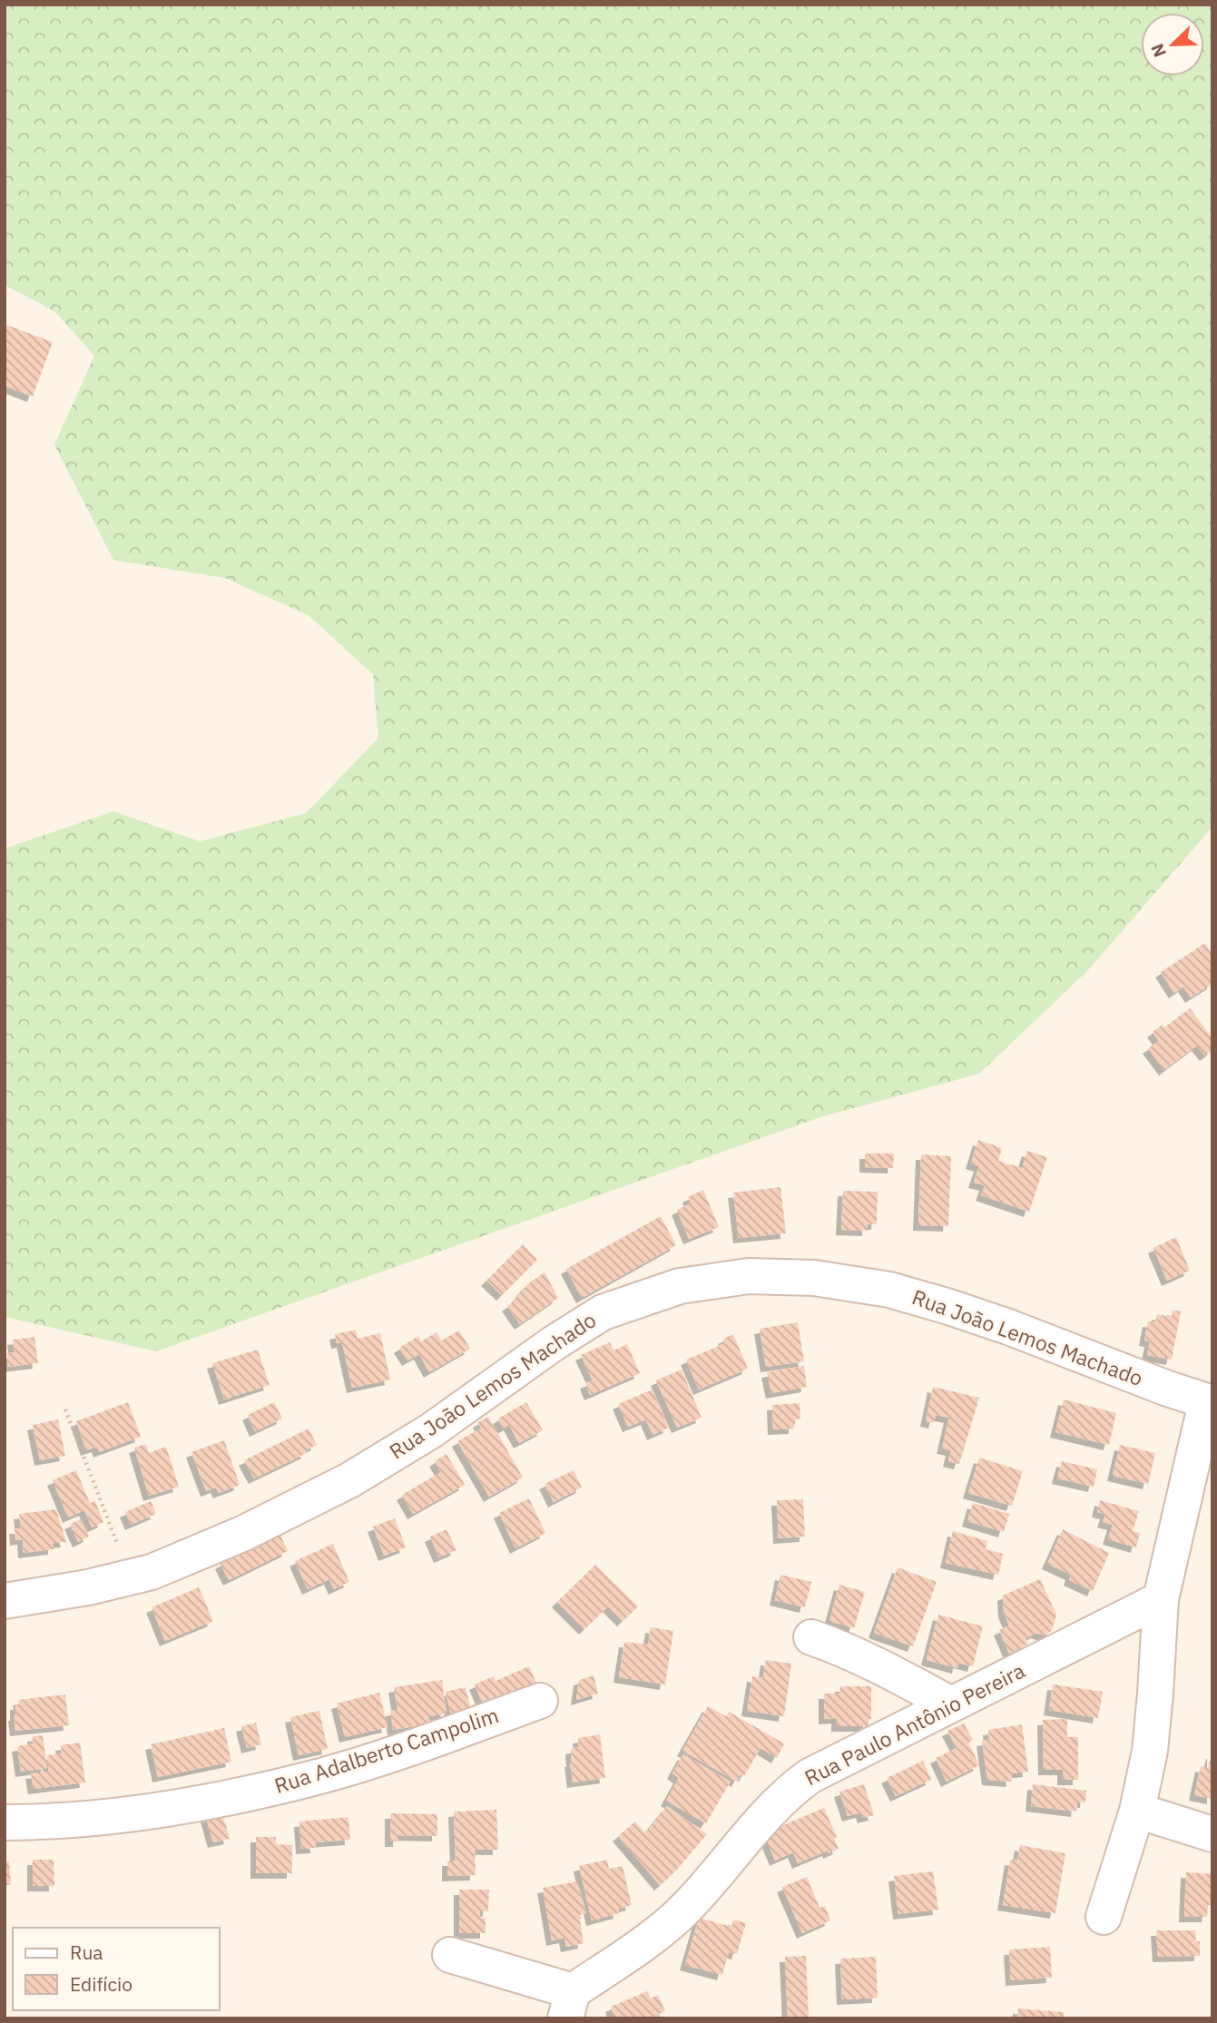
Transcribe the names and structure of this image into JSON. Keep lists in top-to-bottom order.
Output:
{
  "streets": {
    "street": ["Rua João Lemos Machado", "Rua Paulo Antônio Pereira", "Rua Adalberto Campolim"]
  },
  "legend": ["Rua", "Edifício"],
  "north": "bottom left"
}
